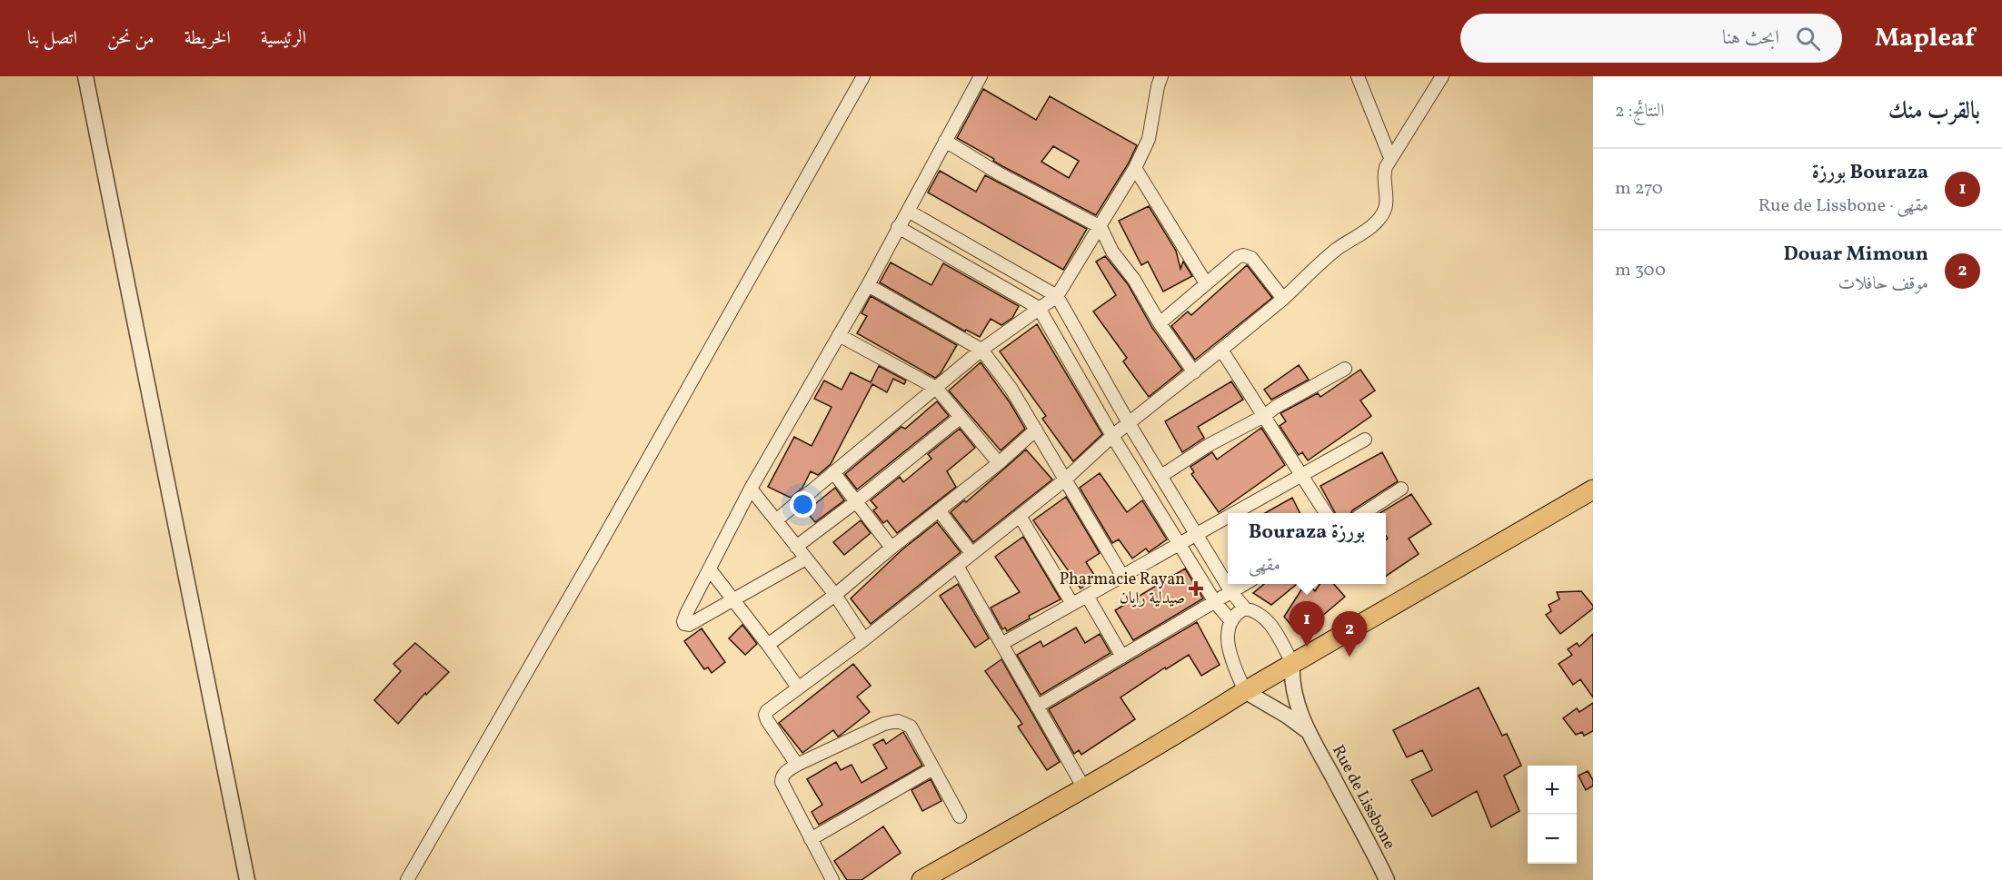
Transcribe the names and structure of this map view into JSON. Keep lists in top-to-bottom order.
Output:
{
  "streets": {
    "street": ["Rue de Lissbone"]
  },
  "places": {
    "health": ["Pharmacie Rayan صيدلية رايان"]
  },
  "page": {
    "header": "Mapleaf",
    "search": "ابحث هنا",
    "nav": [
      "الرئيسية",
      "الخريطة",
      "من نحن",
      "اتصل بنا"
    ],
    "heading": ["بالقرب منك", "النتائج: 2"],
    "list": [
      {
        "mark": "1",
        "name": "Bouraza بورزة",
        "note": "مقهى · Rue de Lissbone",
        "value": "270 m"
      },
      {
        "mark": "2",
        "name": "Douar Mimoun",
        "note": "موقف حافلات",
        "value": "300 m"
      }
    ],
    "popup": ["Bouraza بورزة", "مقهى"],
    "pins": ["1", "2"],
    "map_buttons": ["+", "−"]
  }
}
